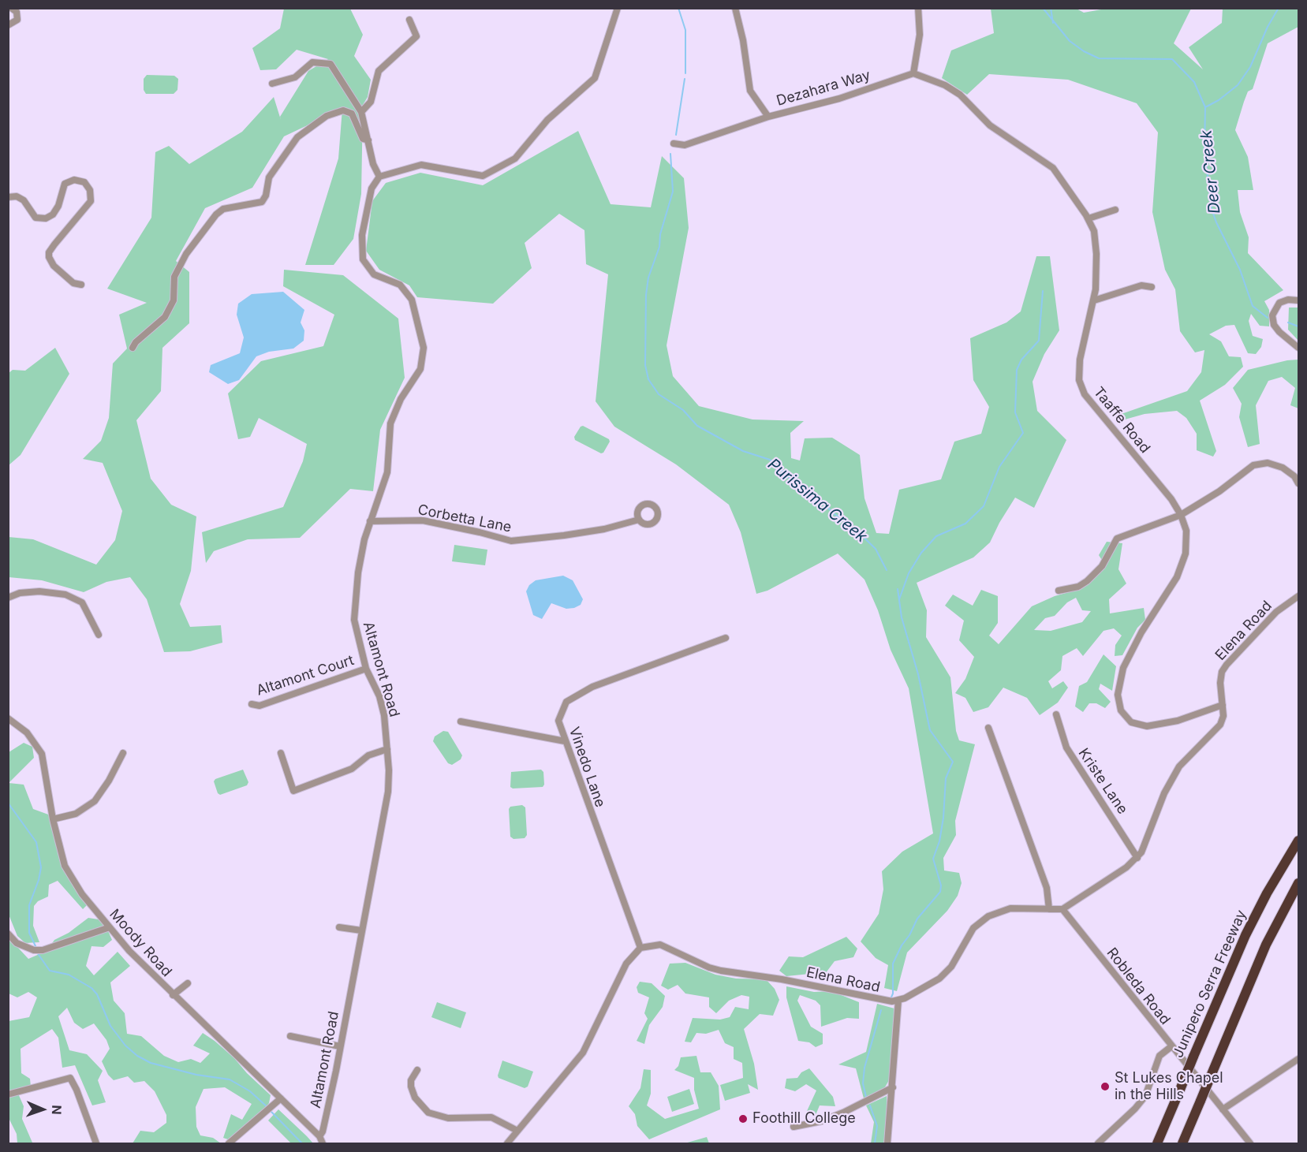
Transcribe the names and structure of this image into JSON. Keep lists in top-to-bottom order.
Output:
{
  "streets": {
    "highway": ["Junipero Serra Freeway"],
    "street": [
      "Dezahara Way",
      "Taaffe Road",
      "Corbetta Lane",
      "Elena Road",
      "Altamont Road",
      "Altamont Court",
      "Vinedo Lane",
      "Kriste Lane",
      "Moody Road",
      "Robleda Road"
    ]
  },
  "crossings": [
    ["Dezahara Way", "Taaffe Road"],
    ["Taaffe Road", "Elena Road"],
    ["Corbetta Lane", "Altamont Road"],
    ["Elena Road", "Vinedo Lane"],
    ["Elena Road", "Kriste Lane"],
    ["Elena Road", "Robleda Road"],
    ["Altamont Road", "Altamont Court"],
    ["Altamont Road", "Moody Road"]
  ],
  "water": ["Deer Creek", "Purissima Creek"],
  "places": ["St Lukes Chapel in the Hills", "Foothill College"],
  "north": "right"
}
